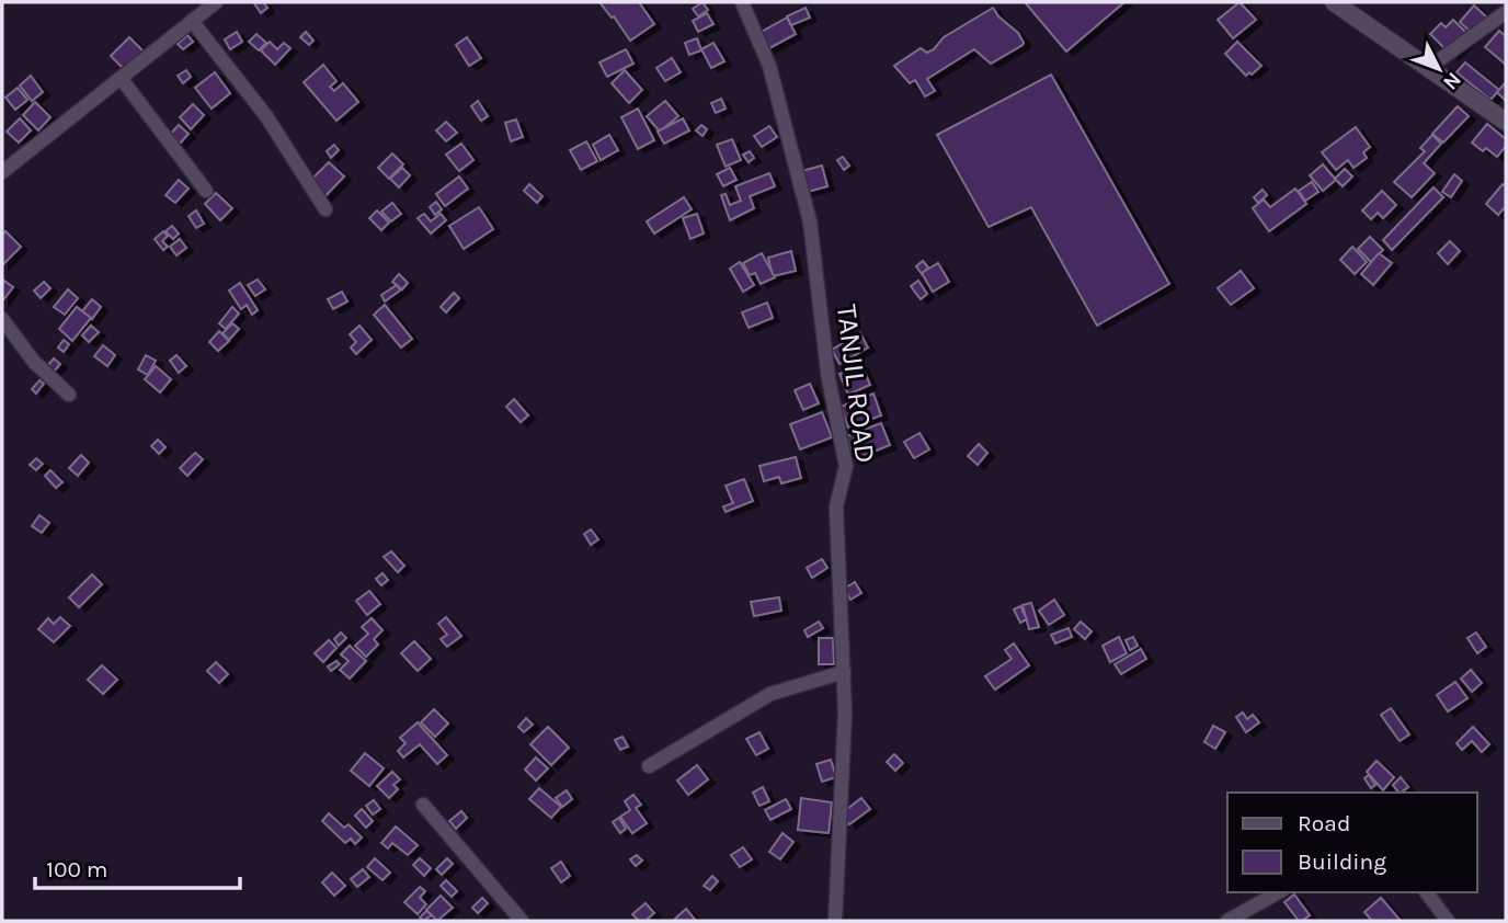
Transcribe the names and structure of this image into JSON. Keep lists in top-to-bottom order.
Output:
{
  "streets": {
    "street": ["TANJIL ROAD"]
  },
  "legend": ["Road", "Building"],
  "scale_bar": "100 m",
  "north": "bottom right"
}
